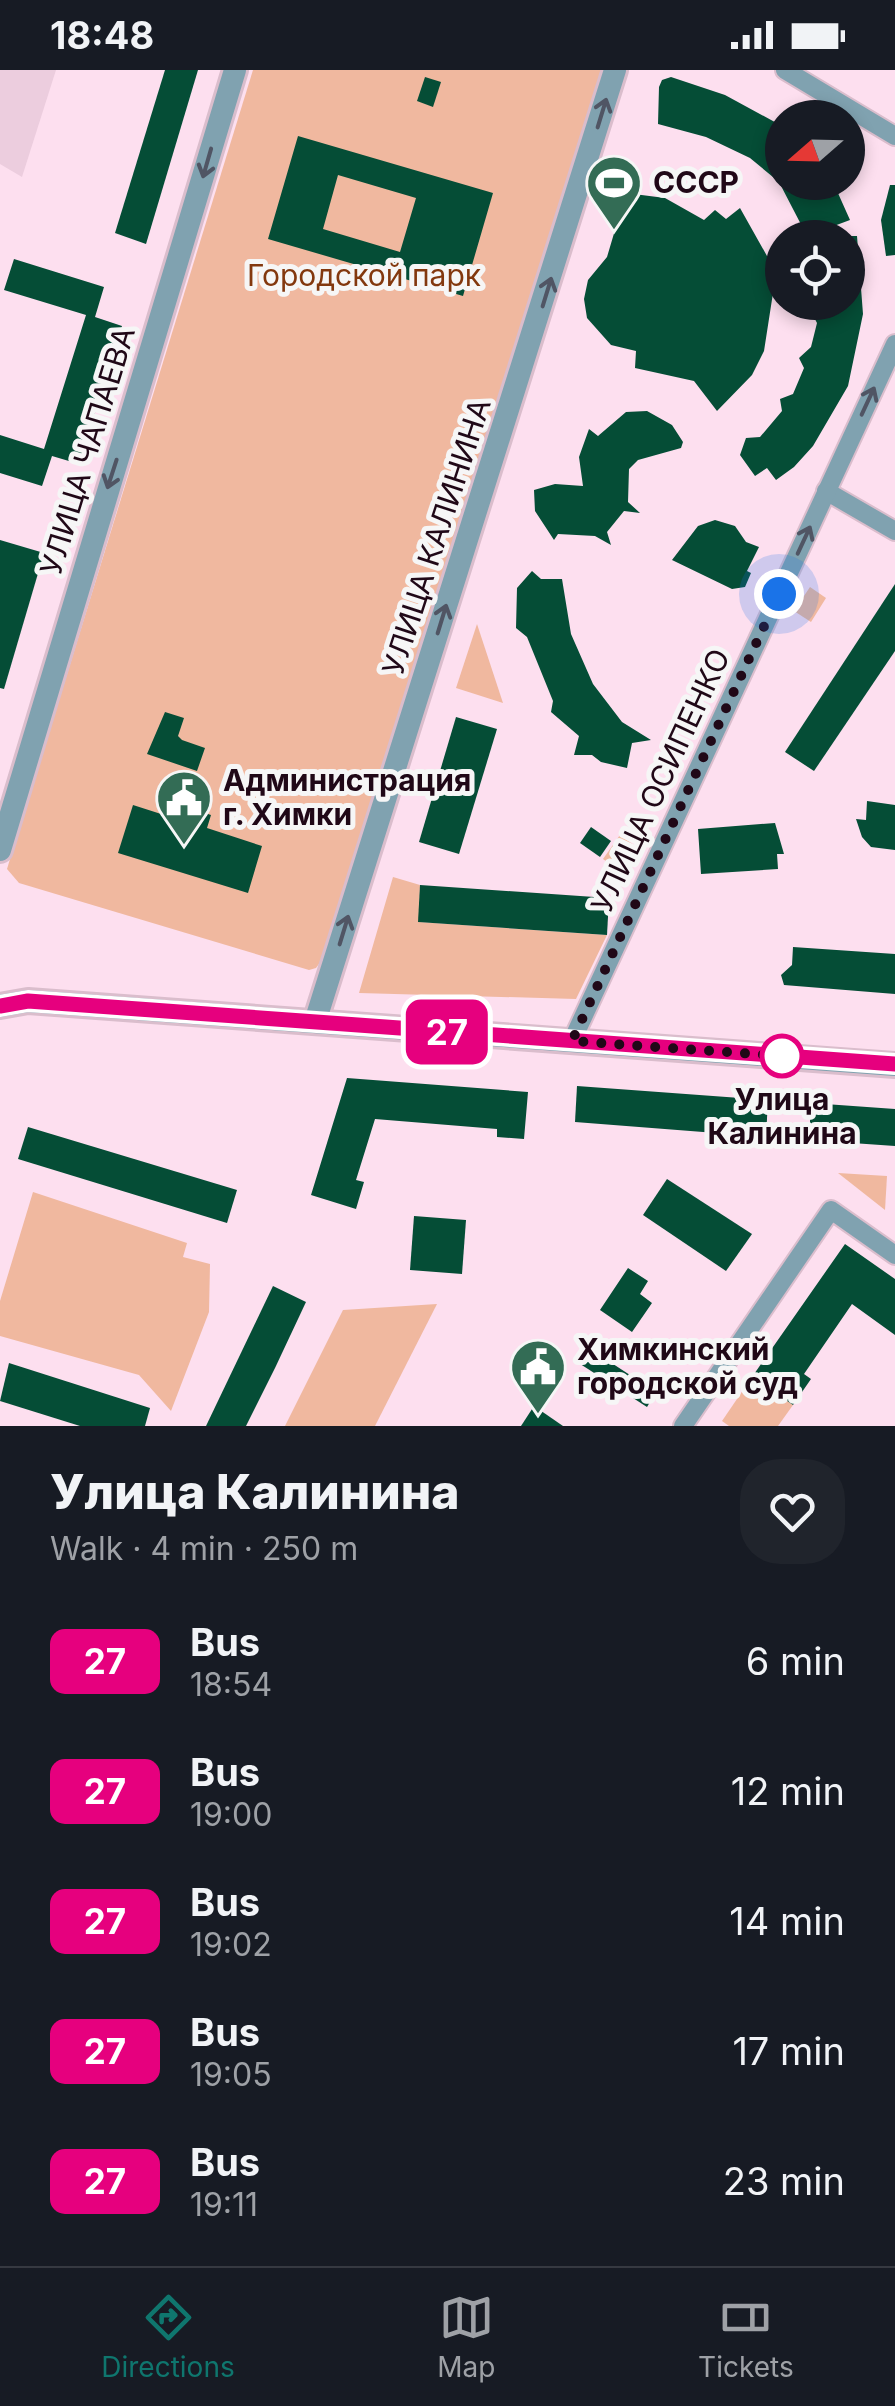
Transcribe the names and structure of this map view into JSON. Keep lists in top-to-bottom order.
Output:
{
  "streets": {
    "street": ["УЛИЦА ЧАПАЕВА", "УЛИЦА КАЛИНИНА", "УЛИЦА ОСИПЕНКО"]
  },
  "one_way": ["УЛИЦА ЧАПАЕВА", "УЛИЦА КАЛИНИНА", "УЛИЦА ОСИПЕНКО"],
  "parks": ["Городской парк"],
  "places": {
    "sports": ["СССР"],
    "public building": ["Администрация г. Химки", "Химкинский городской суд"],
    "other": ["Улица Калинина"]
  },
  "lines": ["bus line 27"],
  "north": "left",
  "page": {
    "status": "18:48",
    "on_map": "27",
    "heading": ["Улица Калинина", "Walk · 4 min · 250 m"],
    "list": [
      {
        "mark": "27",
        "name": "Bus",
        "note": "18:54",
        "value": "6 min"
      },
      {
        "mark": "27",
        "name": "Bus",
        "note": "19:00",
        "value": "12 min"
      },
      {
        "mark": "27",
        "name": "Bus",
        "note": "19:02",
        "value": "14 min"
      },
      {
        "mark": "27",
        "name": "Bus",
        "note": "19:05",
        "value": "17 min"
      },
      {
        "mark": "27",
        "name": "Bus",
        "note": "19:11",
        "value": "23 min"
      }
    ],
    "tabs": ["Directions", "Map", "Tickets"]
  }
}
